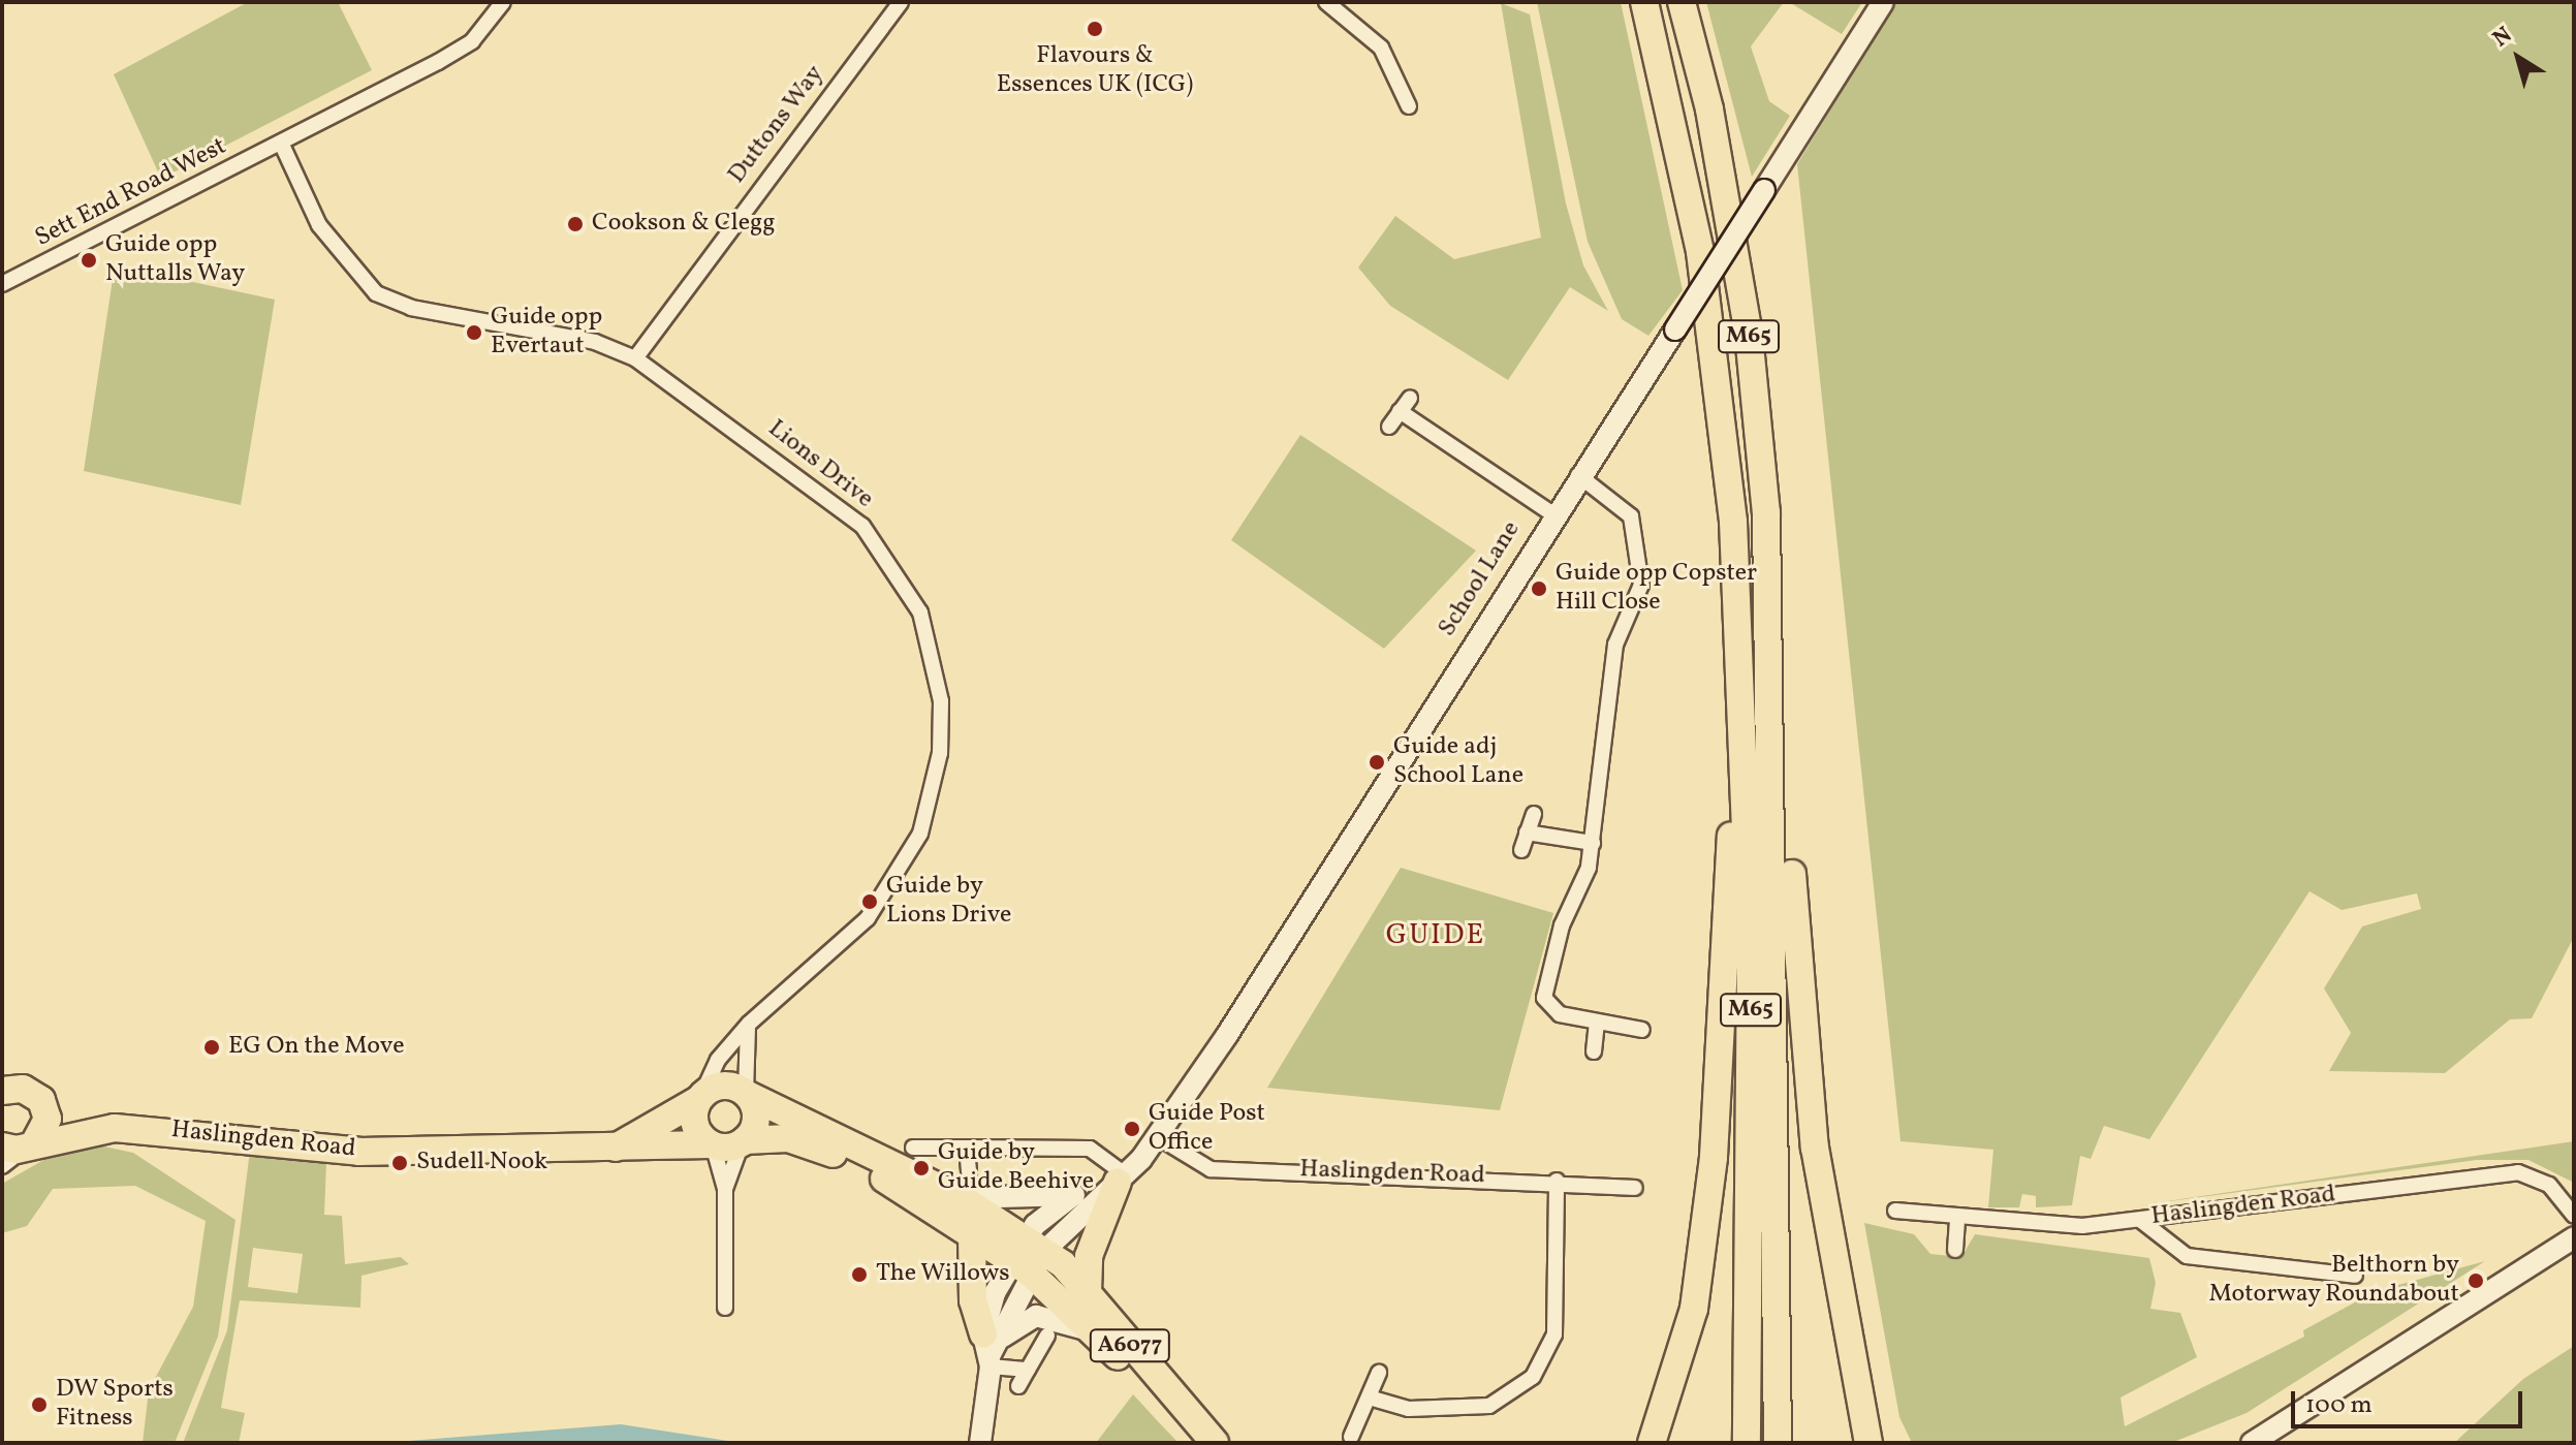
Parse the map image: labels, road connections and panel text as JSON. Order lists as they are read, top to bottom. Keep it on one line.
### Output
{"streets":{"highway":["M65","Haslingden Road","A6077"],"main road":["School Lane"],"street":["Duttons Way","Sett End Road West","Lions Drive"]},"crossings":[["Duttons Way","Lions Drive"],["Sett End Road West","Lions Drive"],["Lions Drive","Haslingden Road"],["Lions Drive","A6077"],["School Lane","Haslingden Road"],["School Lane","A6077"],["Haslingden Road","A6077"]],"districts":["GUIDE"],"places":["Flavours & Essences UK (ICG)","Cookson & Clegg","Guide opp Nuttalls Way","Guide opp Evertaut","Guide opp Copster Hill Close","Guide adj School Lane","Guide by Lions Drive","EG On the Move","Guide Post Office","Sudell Nook","Guide by Guide Beehive","The Willows","Belthorn by Motorway Roundabout","DW Sports Fitness"],"scale_bar":"100 m","north":"top left"}
